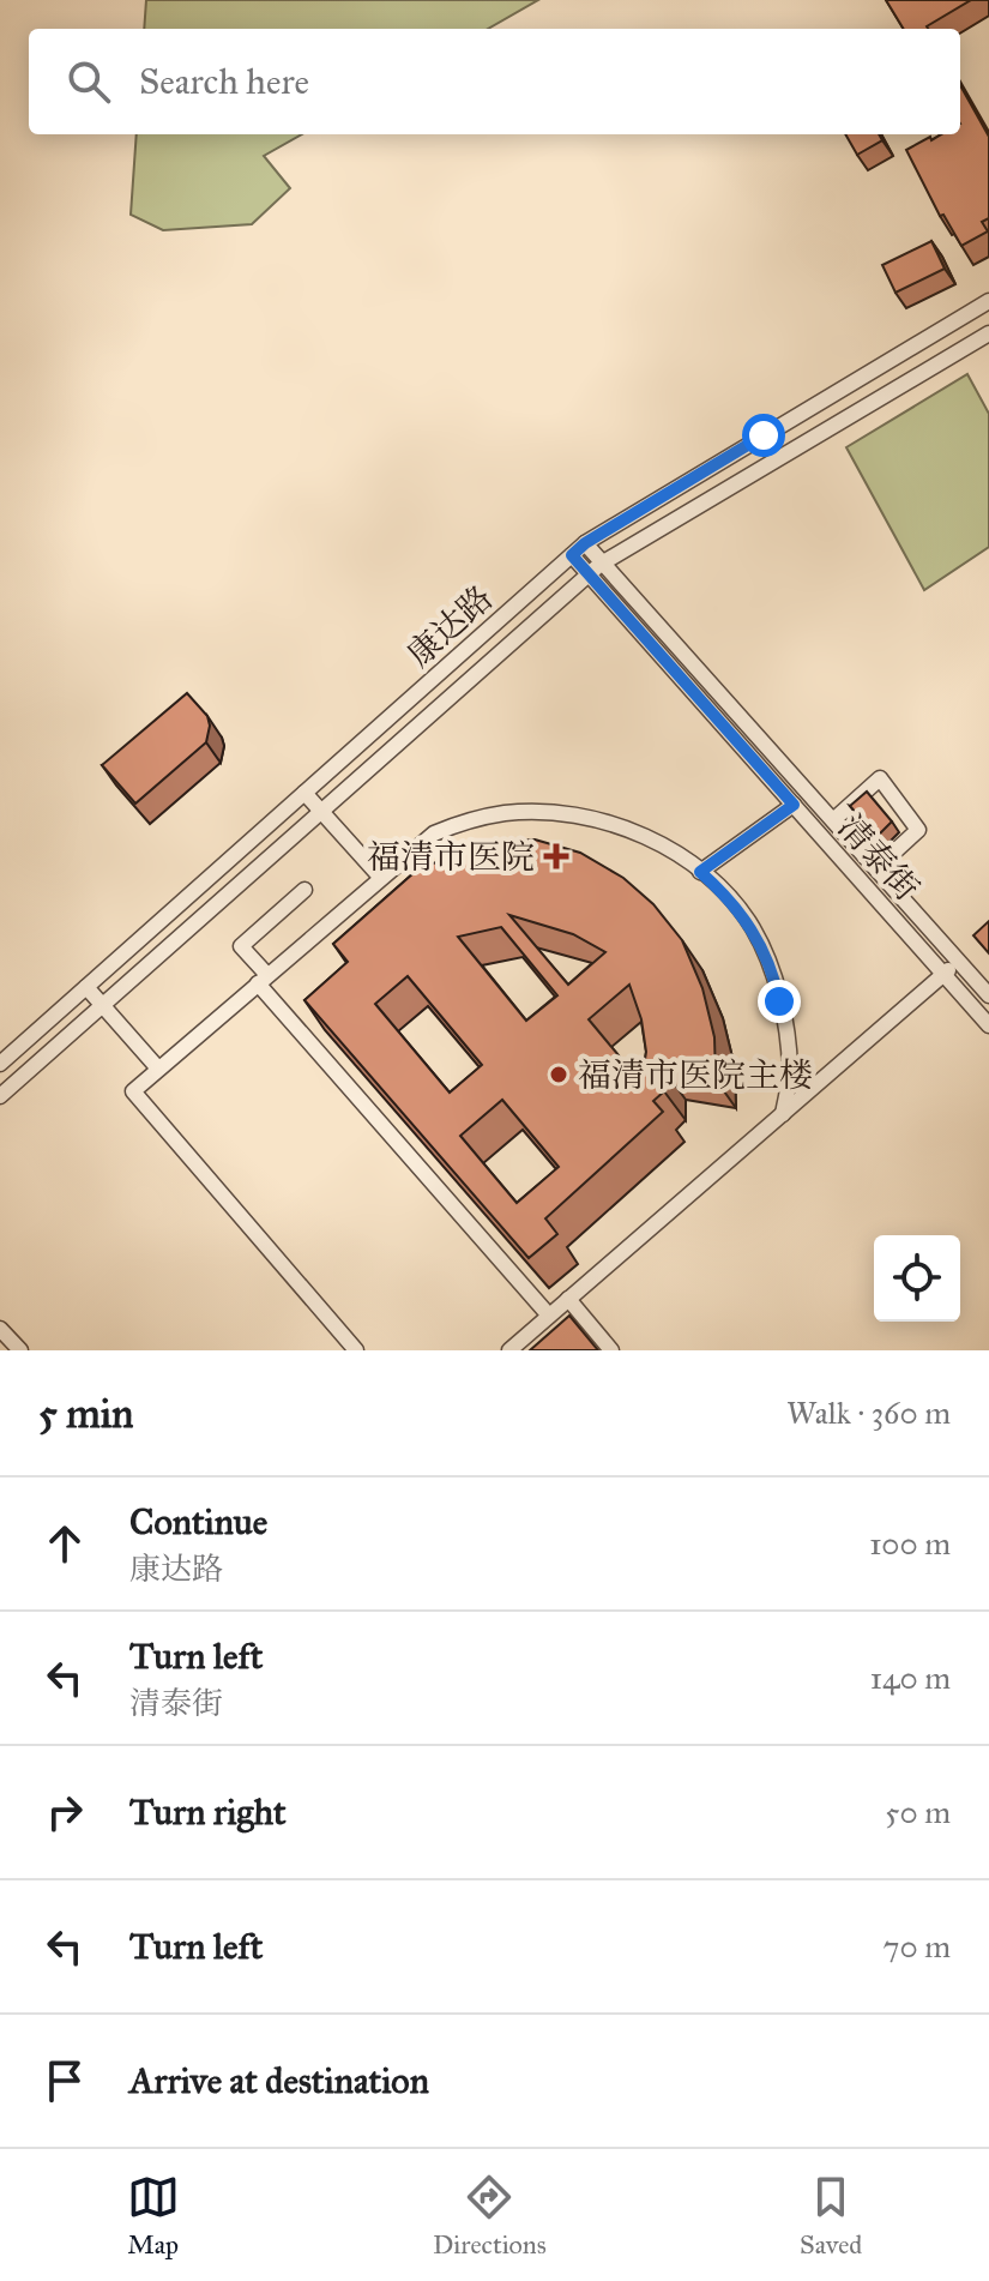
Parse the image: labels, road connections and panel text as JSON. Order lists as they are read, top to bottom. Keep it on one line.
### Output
{"streets":{"street":["康达路","清泰街"]},"crossings":[["康达路","清泰街"]],"places":{"health":["福清市医院"],"other":["福清市医院主楼"]},"page":{"search":"Search here","heading":["5 min","Walk · 360 m"],"list":[["Continue","康达路","100 m"],["Turn left","清泰街","140 m"],["Turn right","50 m"],["Turn left","70 m"],"Arrive at destination"],"nav":["Map","Directions","Saved"]}}
